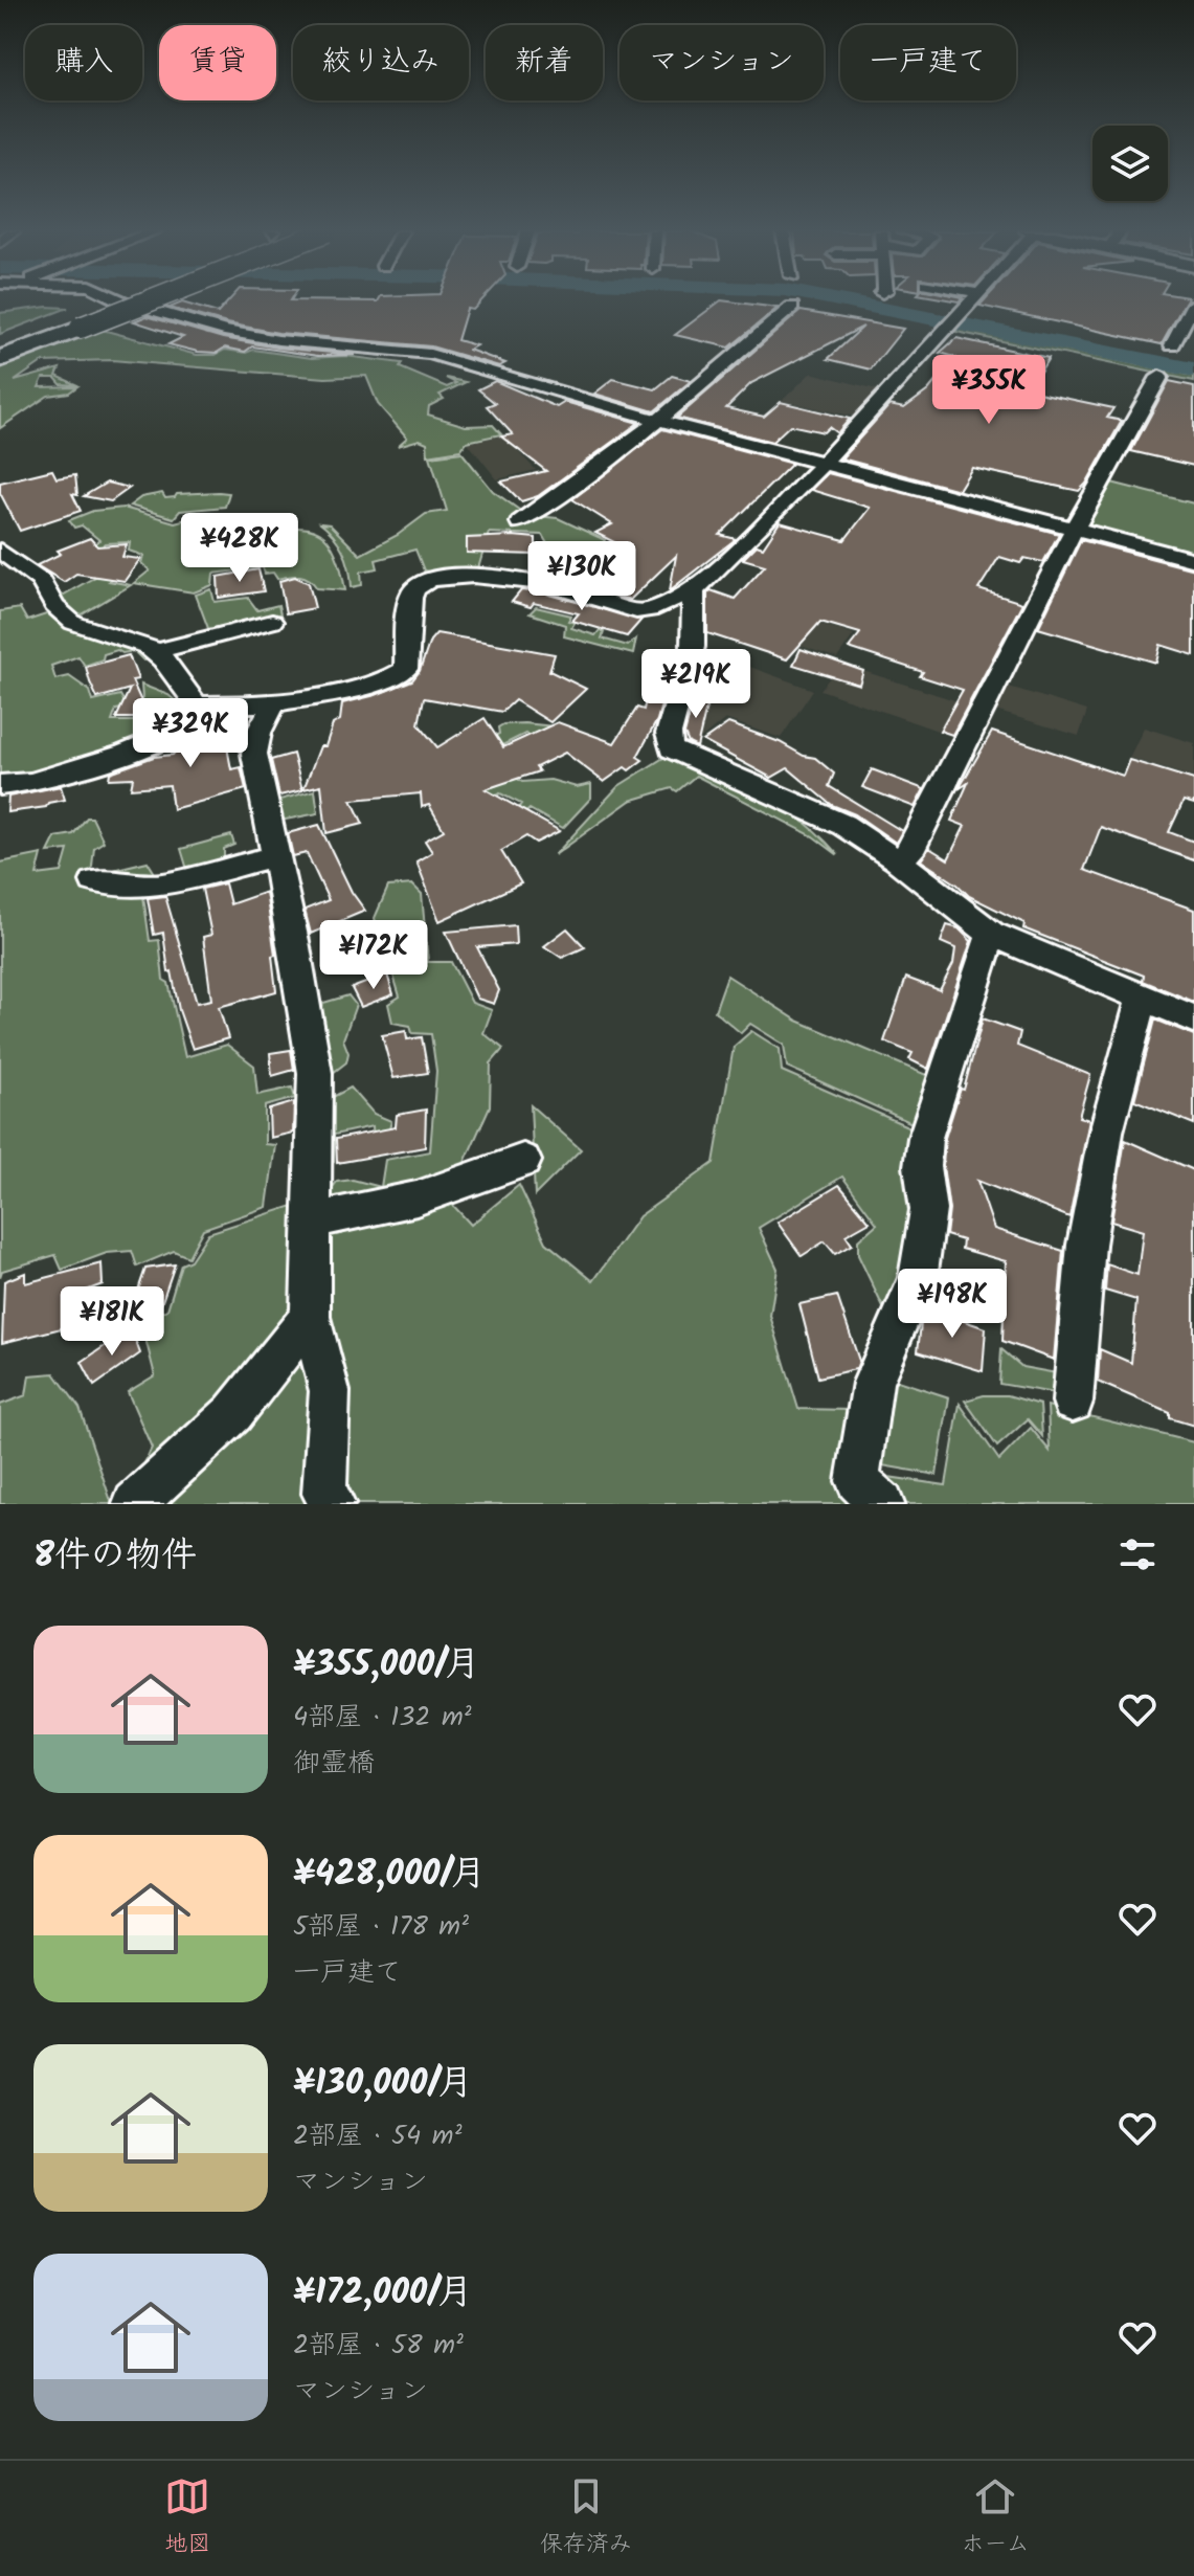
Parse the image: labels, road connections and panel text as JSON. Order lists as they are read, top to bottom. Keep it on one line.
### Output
{"page":{"chip":["購入","賃貸","絞り込み","新着","マンション","一戸建て"],"price":["¥355K","¥428K","¥130K","¥219K","¥329K","¥172K","¥198K","¥181K"],"heading":"8件の物件","list":[{"name":"¥355,000/月","note":"4部屋 · 132 m² · 御霊橋"},{"name":"¥428,000/月","note":"5部屋 · 178 m² · 一戸建て"},{"name":"¥130,000/月","note":"2部屋 · 54 m² · マンション"},{"name":"¥172,000/月","note":"2部屋 · 58 m² · マンション"}],"tabs":["地図","保存済み","ホーム"]}}
